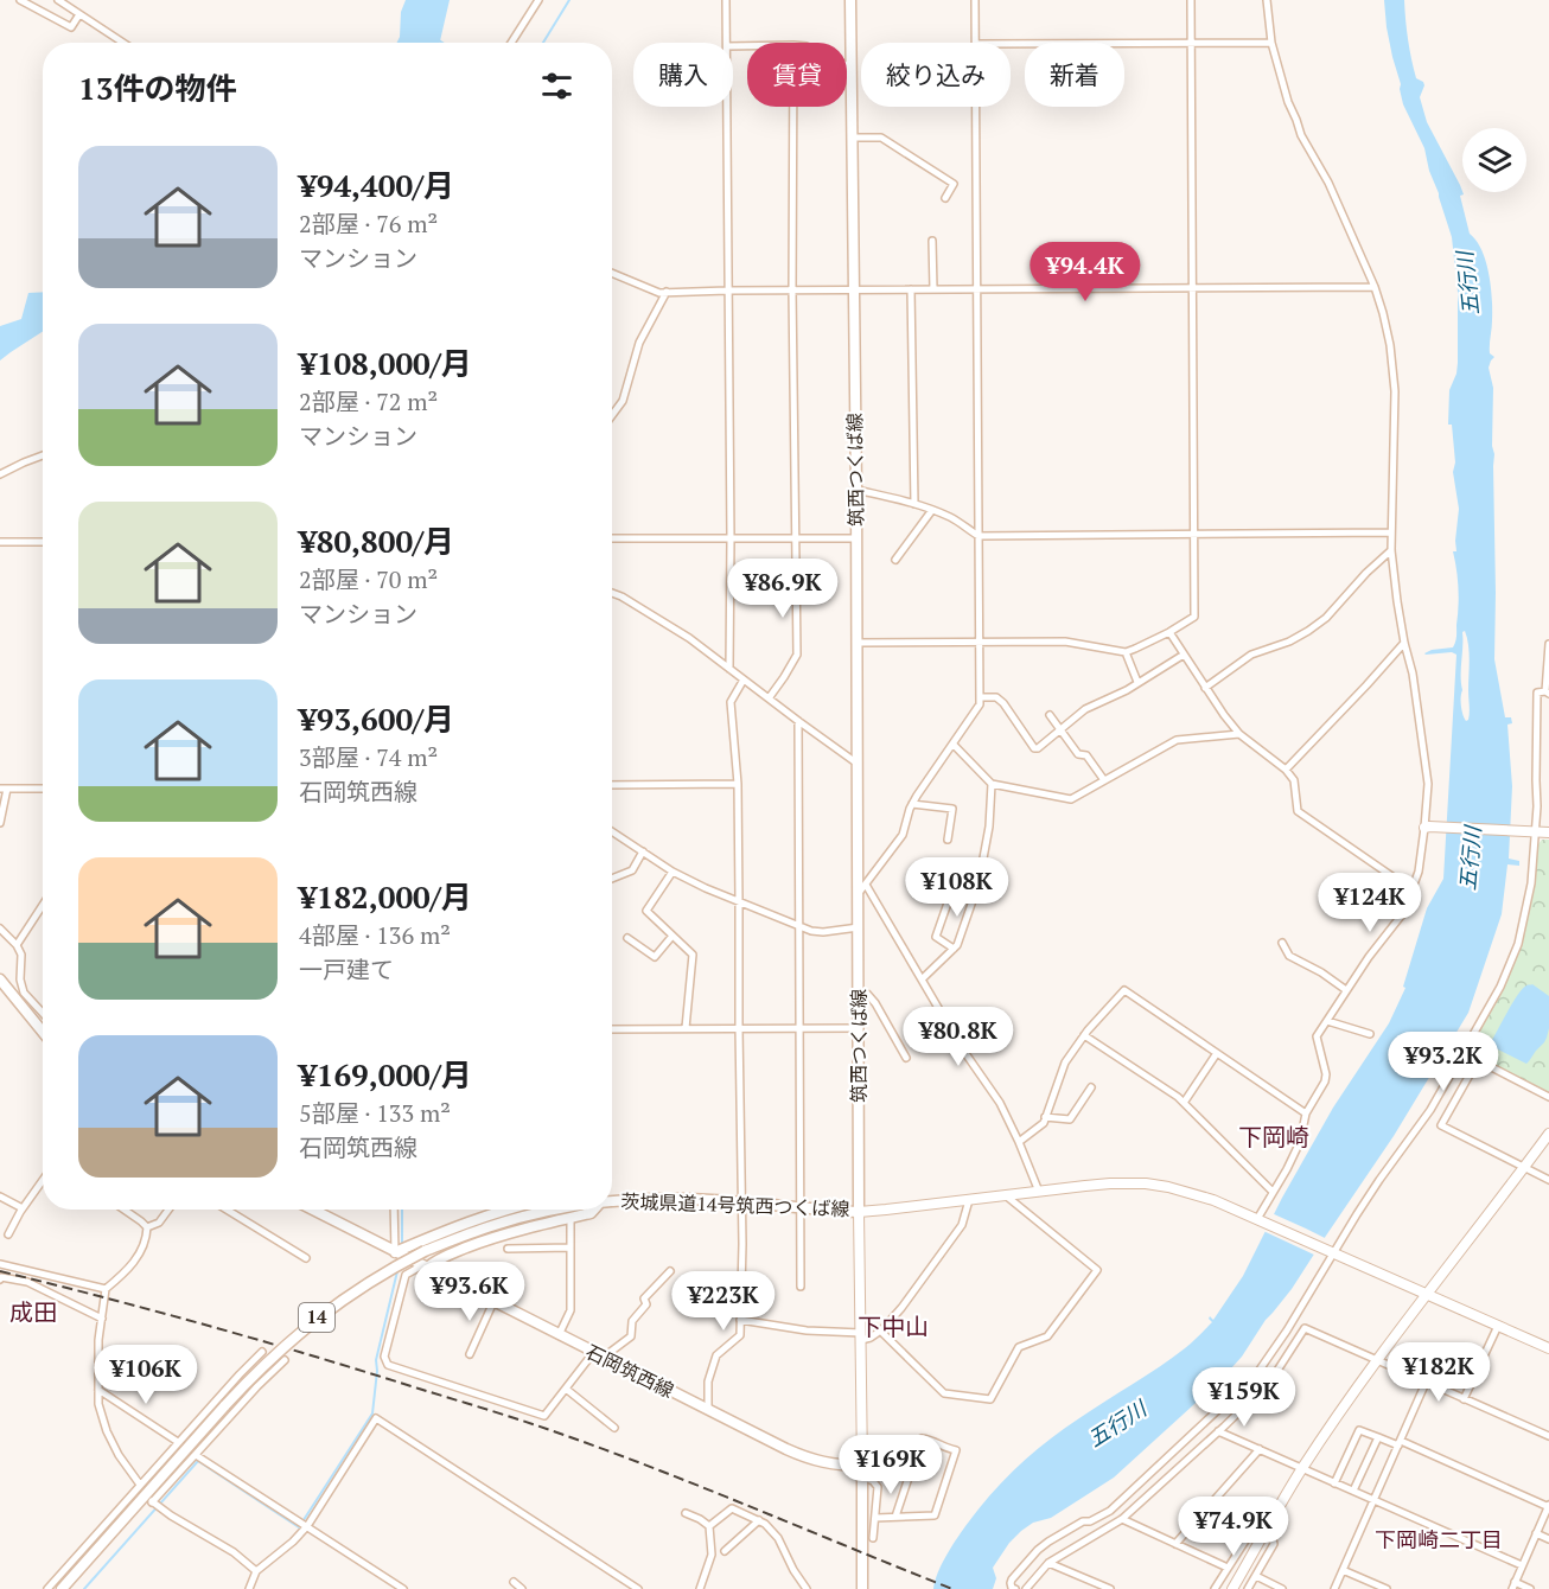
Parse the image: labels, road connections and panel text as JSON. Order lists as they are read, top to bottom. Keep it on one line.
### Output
{"streets":{"main road":["筑西つくば線","茨城県道14号筑西つくば線","14","石岡筑西線"]},"crossings":[["筑西つくば線","茨城県道14号筑西つくば線"]],"districts":["下岡崎","成田","下中山","下岡崎二丁目"],"water":["五行川"],"page":{"chip":["購入","賃貸","絞り込み","新着"],"heading":"13件の物件","list":[{"name":"¥94,400/月","note":"2部屋 · 76 m² · マンション"},{"name":"¥108,000/月","note":"2部屋 · 72 m² · マンション"},{"name":"¥80,800/月","note":"2部屋 · 70 m² · マンション"},{"name":"¥93,600/月","note":"3部屋 · 74 m² · 石岡筑西線"},{"name":"¥182,000/月","note":"4部屋 · 136 m² · 一戸建て"},{"name":"¥169,000/月","note":"5部屋 · 133 m² · 石岡筑西線"}],"price":["¥94.4K","¥86.9K","¥108K","¥124K","¥80.8K","¥93.2K","¥93.6K","¥223K","¥182K","¥106K","¥159K","¥169K","¥74.9K"]}}
